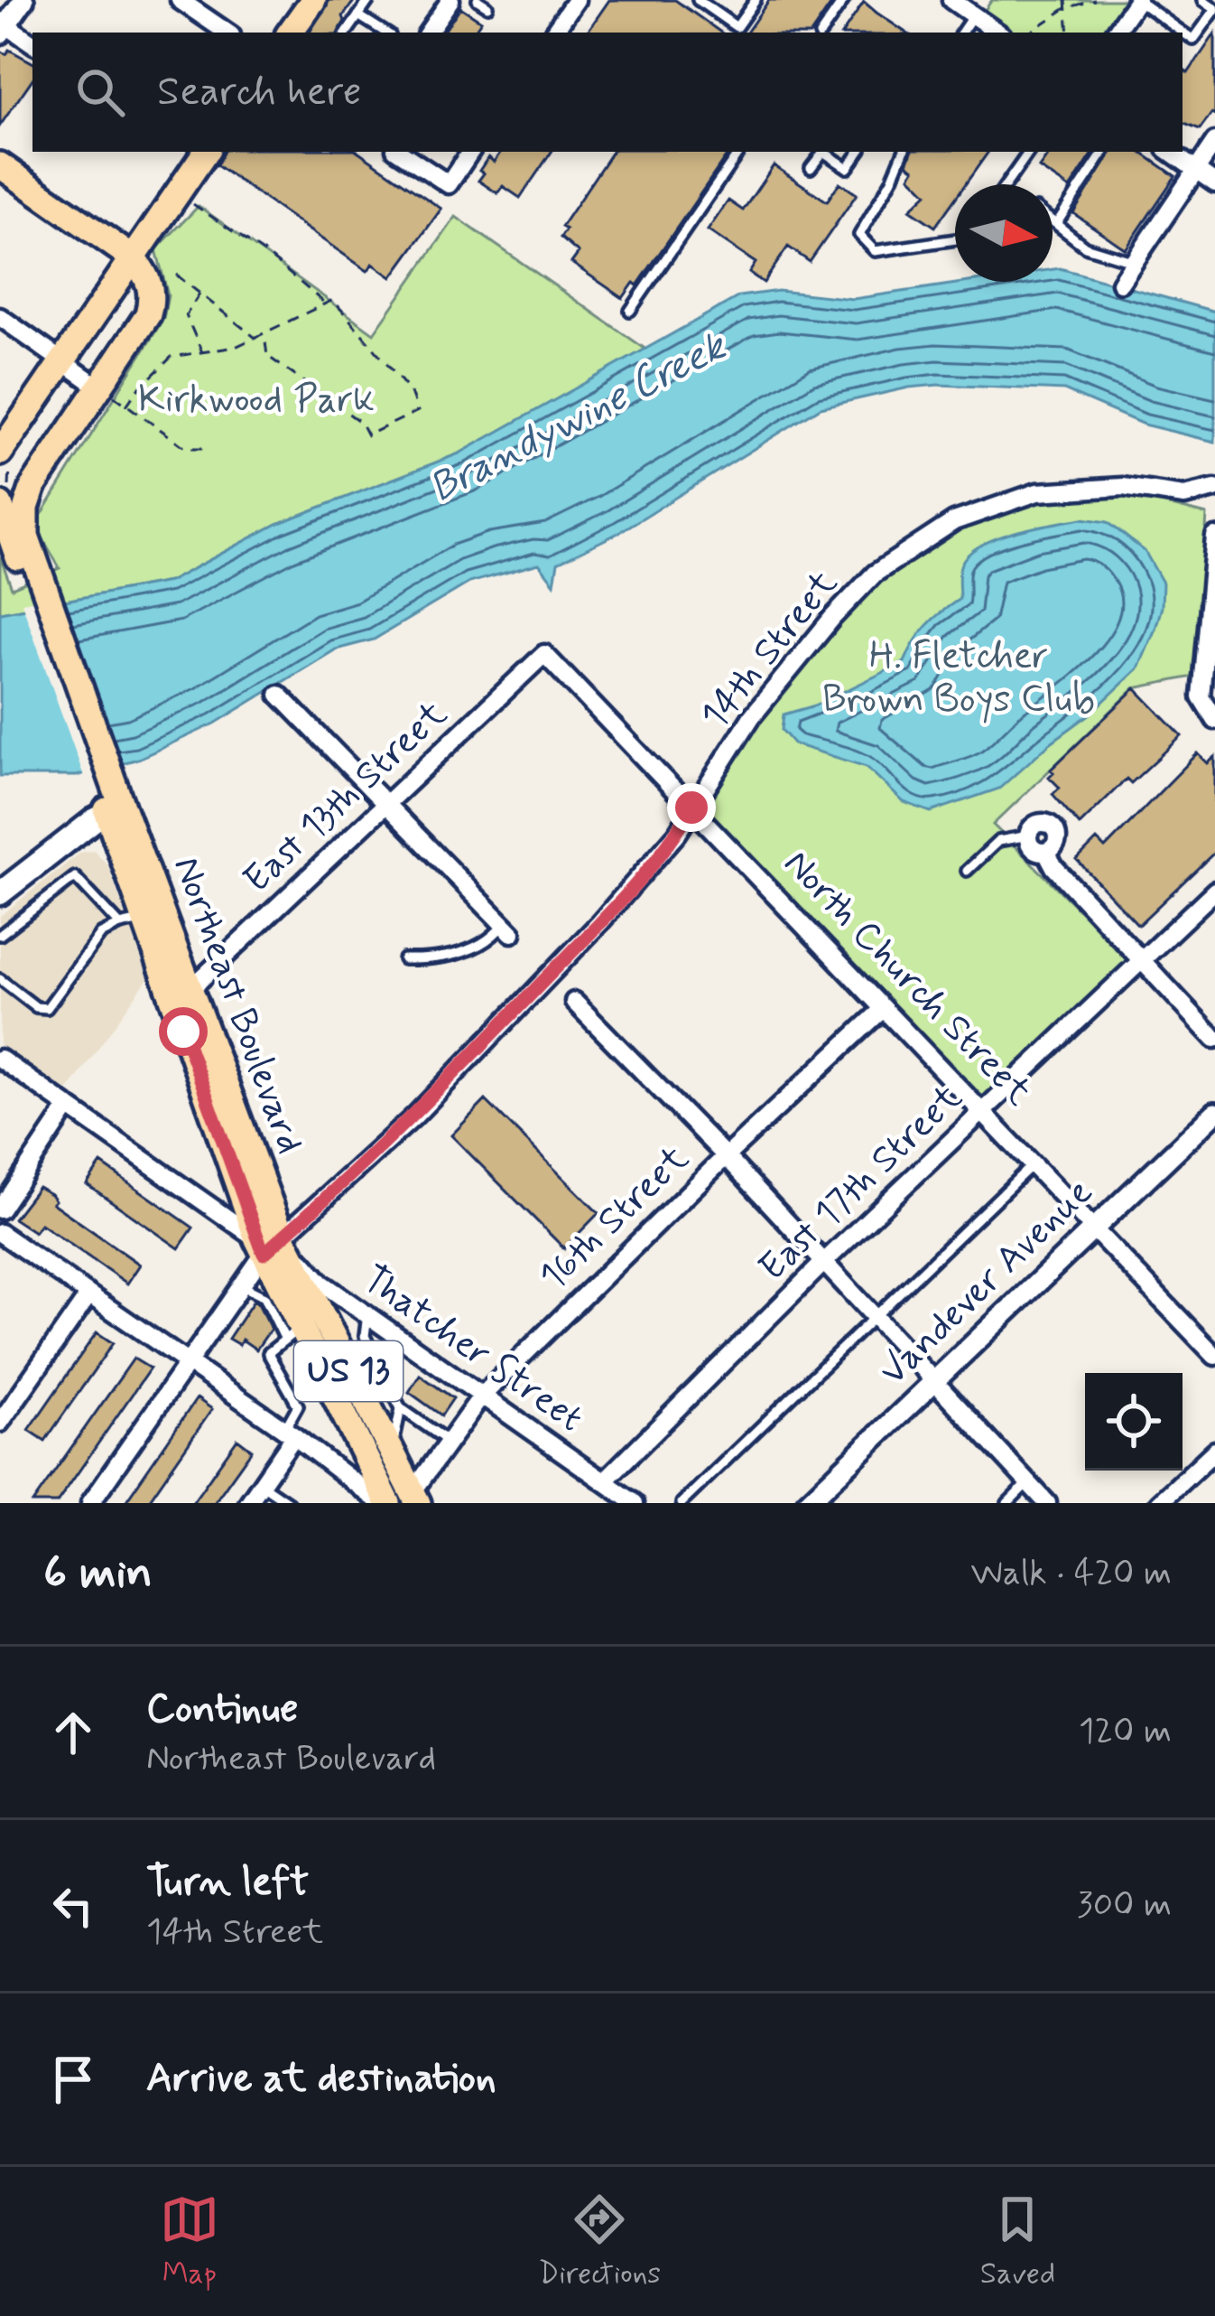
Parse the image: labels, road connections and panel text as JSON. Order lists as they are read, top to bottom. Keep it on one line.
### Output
{"streets":{"main road":["Northeast Boulevard","US 13"],"street":["14th Street","East 13th Street","North Church Street","East 17th Street","16th Street","Vandever Avenue","Thatcher Street"]},"crossings":[["14th Street","North Church Street"],["14th Street","Northeast Boulevard"],["14th Street","Thatcher Street"],["East 13th Street","North Church Street"],["East 13th Street","Northeast Boulevard"],["North Church Street","East 17th Street"],["North Church Street","16th Street"],["North Church Street","Vandever Avenue"],["Northeast Boulevard","16th Street"],["Northeast Boulevard","Thatcher Street"],["Northeast Boulevard","US 13"],["East 17th Street","Thatcher Street"],["16th Street","Thatcher Street"]],"water":["Brandywine Creek"],"parks":["Kirkwood Park","H. Fletcher Brown Boys Club"],"north":"right","page":{"search":"Search here","heading":["6 min","Walk · 420 m"],"list":[["Continue","Northeast Boulevard","120 m"],["Turn left","14th Street","300 m"],"Arrive at destination"],"nav":["Map","Directions","Saved"]}}
